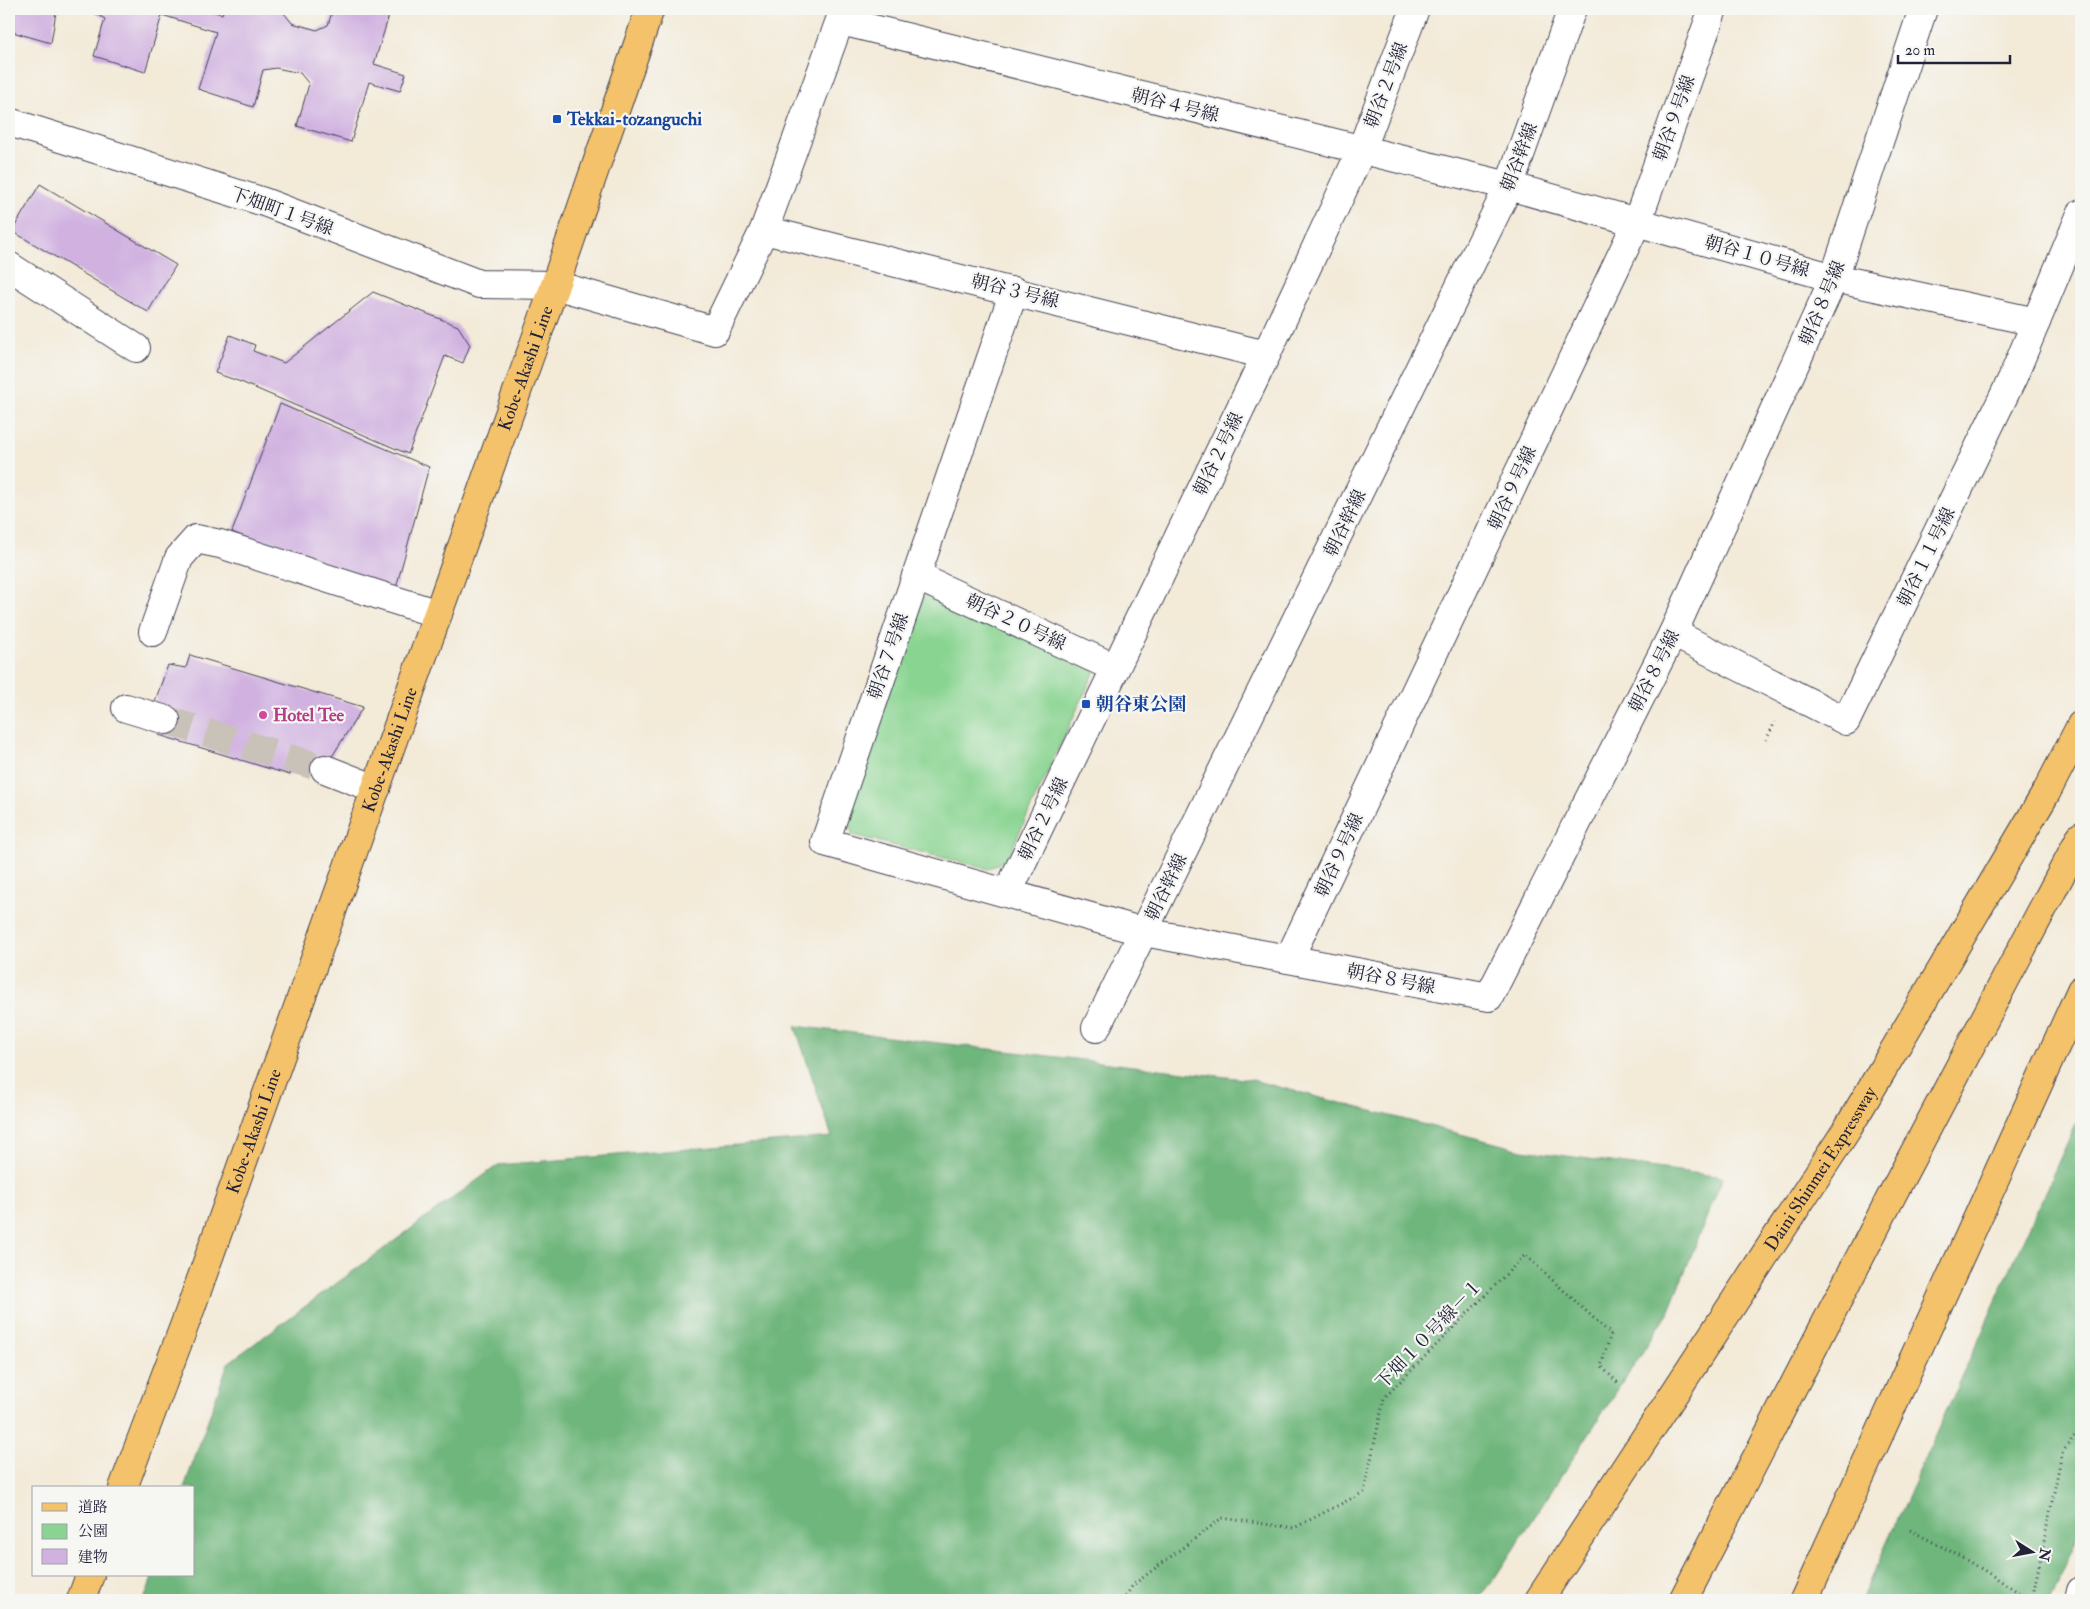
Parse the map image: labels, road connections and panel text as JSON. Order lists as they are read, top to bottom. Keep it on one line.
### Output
{"streets":{"main road":["Kobe-Akashi Line","Daini Shinmei Expressway"],"street":["朝谷２号線","朝谷４号線","朝谷９号線","朝谷幹線","下畑町１号線","朝谷１０号線","朝谷３号線","朝谷８号線","朝谷１１号線","朝谷２０号線","朝谷７号線"],"path":["下畑１０号線－１"]},"crossings":[["朝谷２号線","朝谷４号線"],["朝谷２号線","朝谷３号線"],["朝谷２号線","朝谷８号線"],["朝谷２号線","朝谷２０号線"],["朝谷２号線","朝谷７号線"],["朝谷４号線","朝谷幹線"],["朝谷４号線","朝谷１０号線"],["朝谷９号線","朝谷１０号線"],["朝谷９号線","朝谷８号線"],["朝谷幹線","朝谷１０号線"],["朝谷幹線","朝谷８号線"],["下畑町１号線","朝谷３号線"],["下畑町１号線","Kobe-Akashi Line"],["朝谷１０号線","朝谷８号線"],["朝谷１０号線","朝谷１１号線"],["朝谷３号線","朝谷７号線"],["朝谷８号線","朝谷１１号線"],["朝谷８号線","朝谷７号線"],["朝谷２０号線","朝谷７号線"]],"places":{"transit":["Tekkai-tozanguchi","朝谷東公園"],"other":["Hotel Tee"]},"legend":["道路","公園","建物"],"scale_bar":"20 m","north":"right"}
